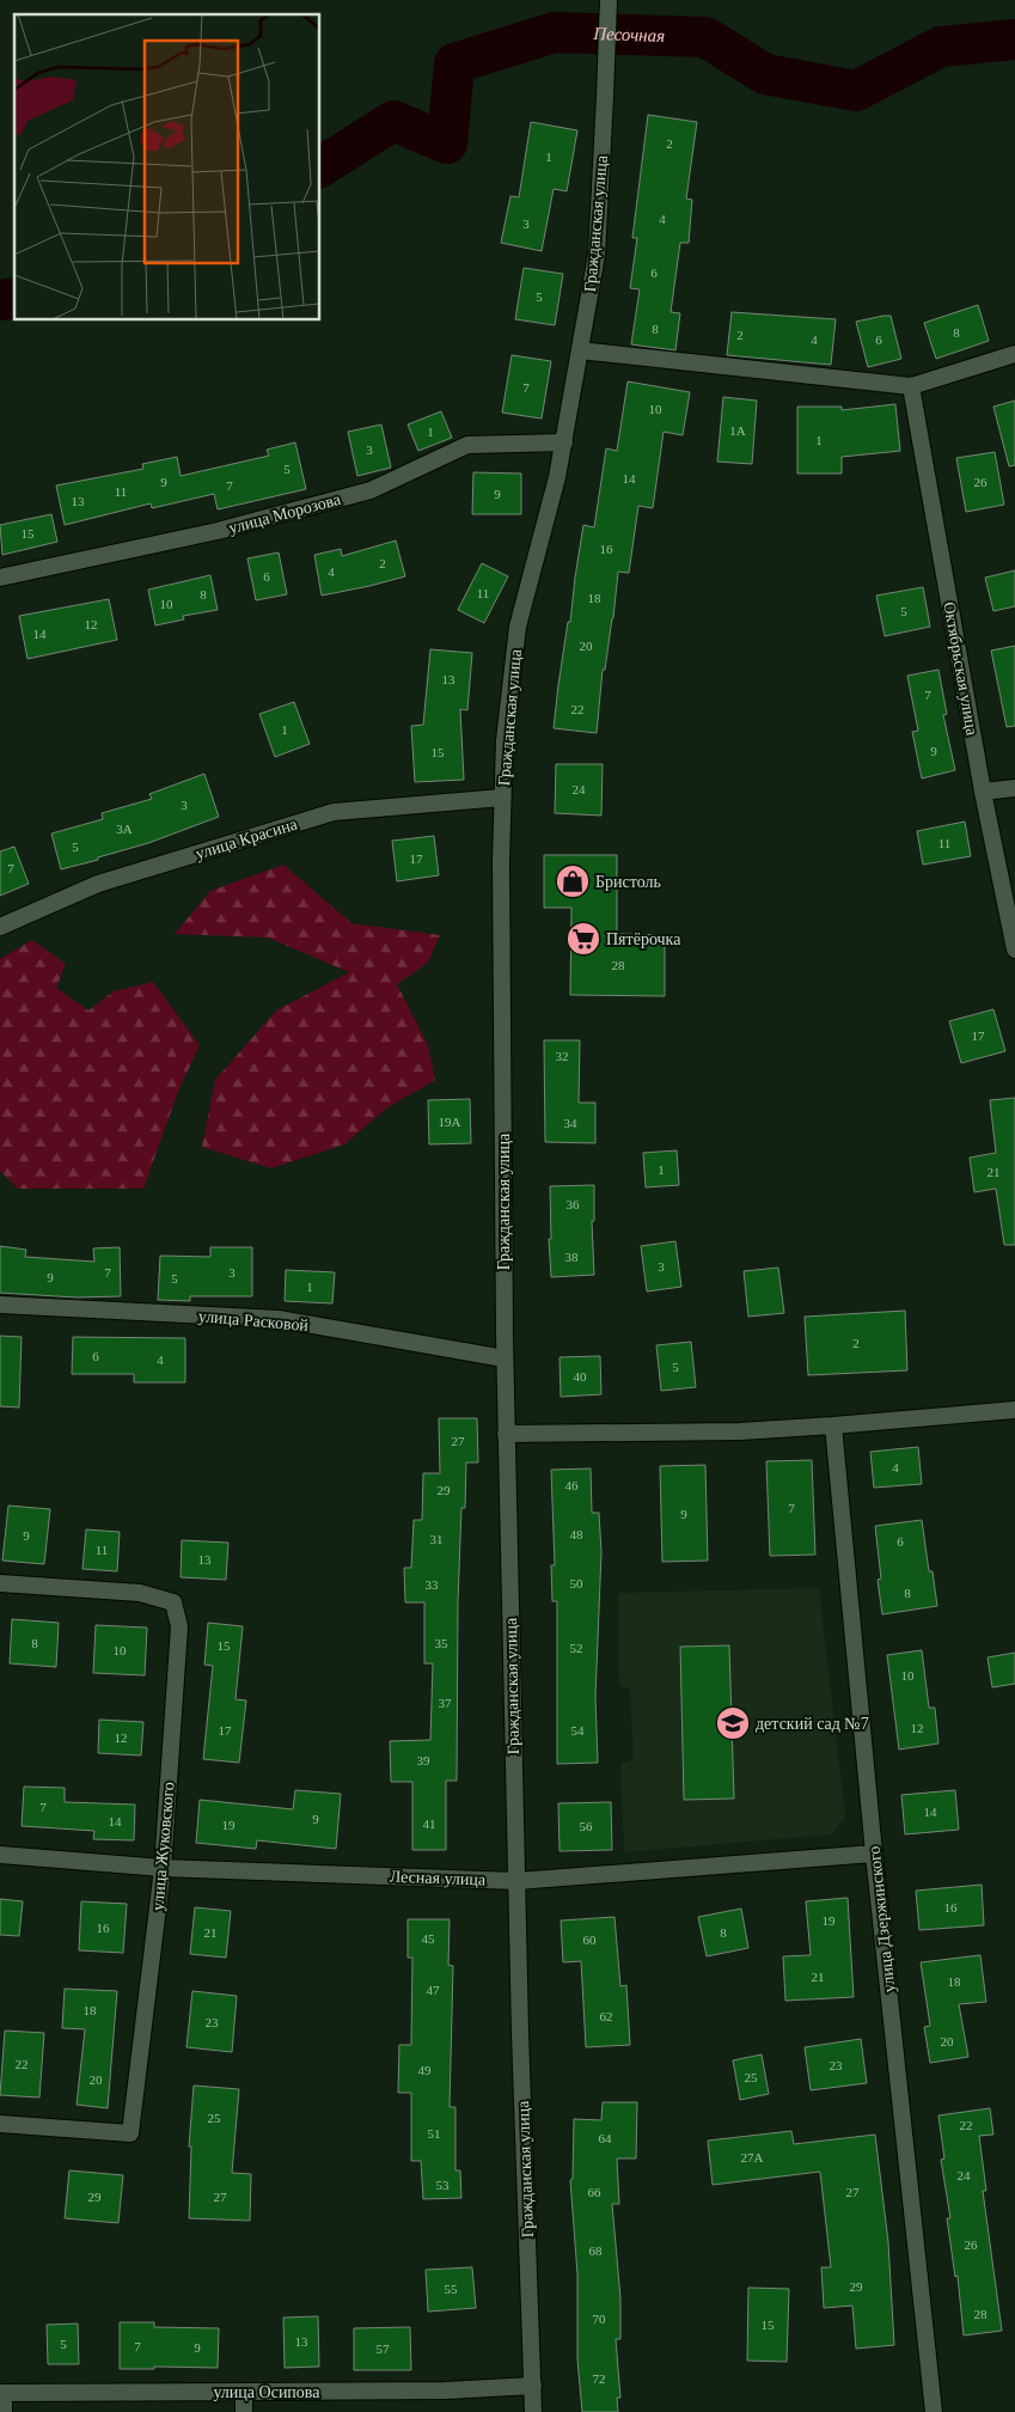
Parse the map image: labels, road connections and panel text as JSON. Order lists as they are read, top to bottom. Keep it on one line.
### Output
{"streets":{"street":["Гражданская улица","улица Морозова","Октябрьская улица","улица Красина","улица Расковой","улица Жуковского","Лесная улица","улица Дзержинского","улица Осипова"]},"crossings":[["Гражданская улица","улица Морозова"],["Гражданская улица","улица Красина"],["Гражданская улица","улица Расковой"],["Гражданская улица","Лесная улица"],["Гражданская улица","улица Осипова"],["улица Жуковского","Лесная улица"],["Лесная улица","улица Дзержинского"]],"water":["Песочная"],"places":{"shop":["Бристоль"],"supermarket":["Пятёрочка"],"school or university":["детский сад №7"]},"house_numbers":["2","1","4","3","6","5","8","8","2","4","6","7","10","1А","1","1","3","5","14","9","26","7","11","9","13","15","16","2","4","6","11","8","18","10","5","12","14","20","13","7","22","1","9","15","24","3","3А","11","5","17","7","28","17","32","19А","34","1","21","36","38","3","7","3","9","5","1","2","6","4","5","40","27","4","46","29","7","9","48","9","31","6","11","13","50","33","8","8","35","15","52","10","10","37","12","17","54","12","39","7","14","9","14","41","19","56","16","19","16","21","8","45","60","21","18","47","18","62","23","20","22","23","49","25","20","25","22","51","64","27А","24","53","66","27","29","27","26","68","29","55","28","70","15","13","5","7","9","57","72"]}
